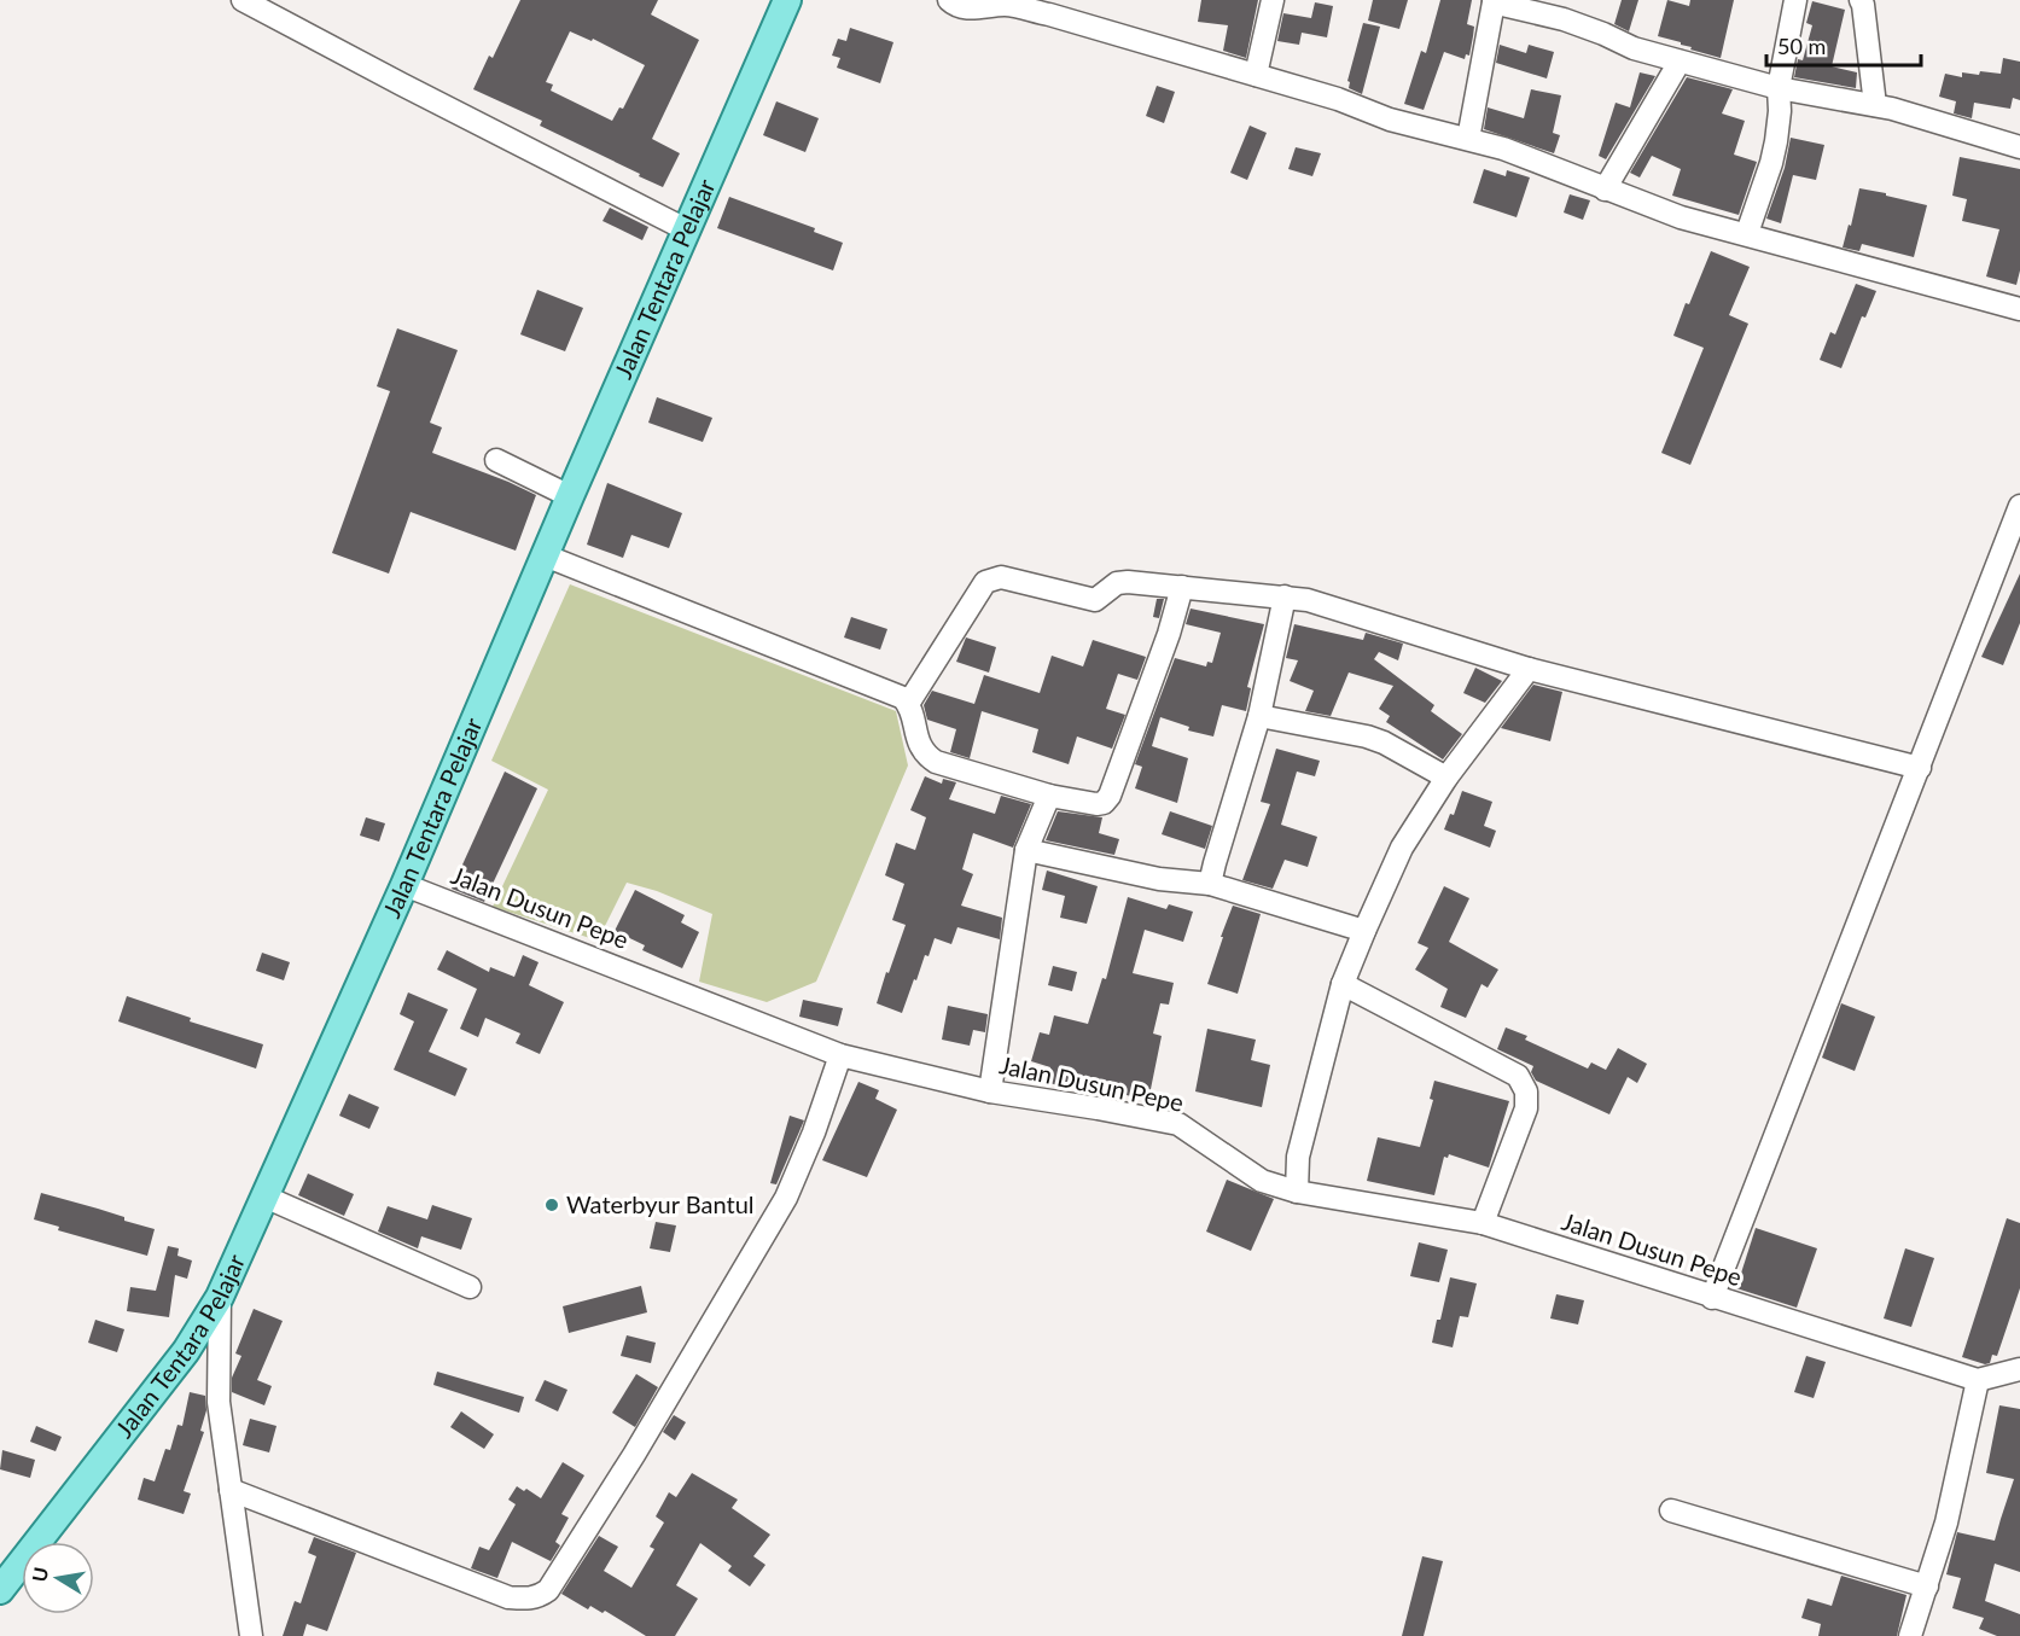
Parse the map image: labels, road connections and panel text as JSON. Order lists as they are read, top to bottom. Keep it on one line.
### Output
{"streets":{"main road":["Jalan Tentara Pelajar"],"street":["Jalan Dusun Pepe"]},"crossings":[["Jalan Tentara Pelajar","Jalan Dusun Pepe"]],"places":["Waterbyur Bantul"],"scale_bar":"50 m","north":"left"}
